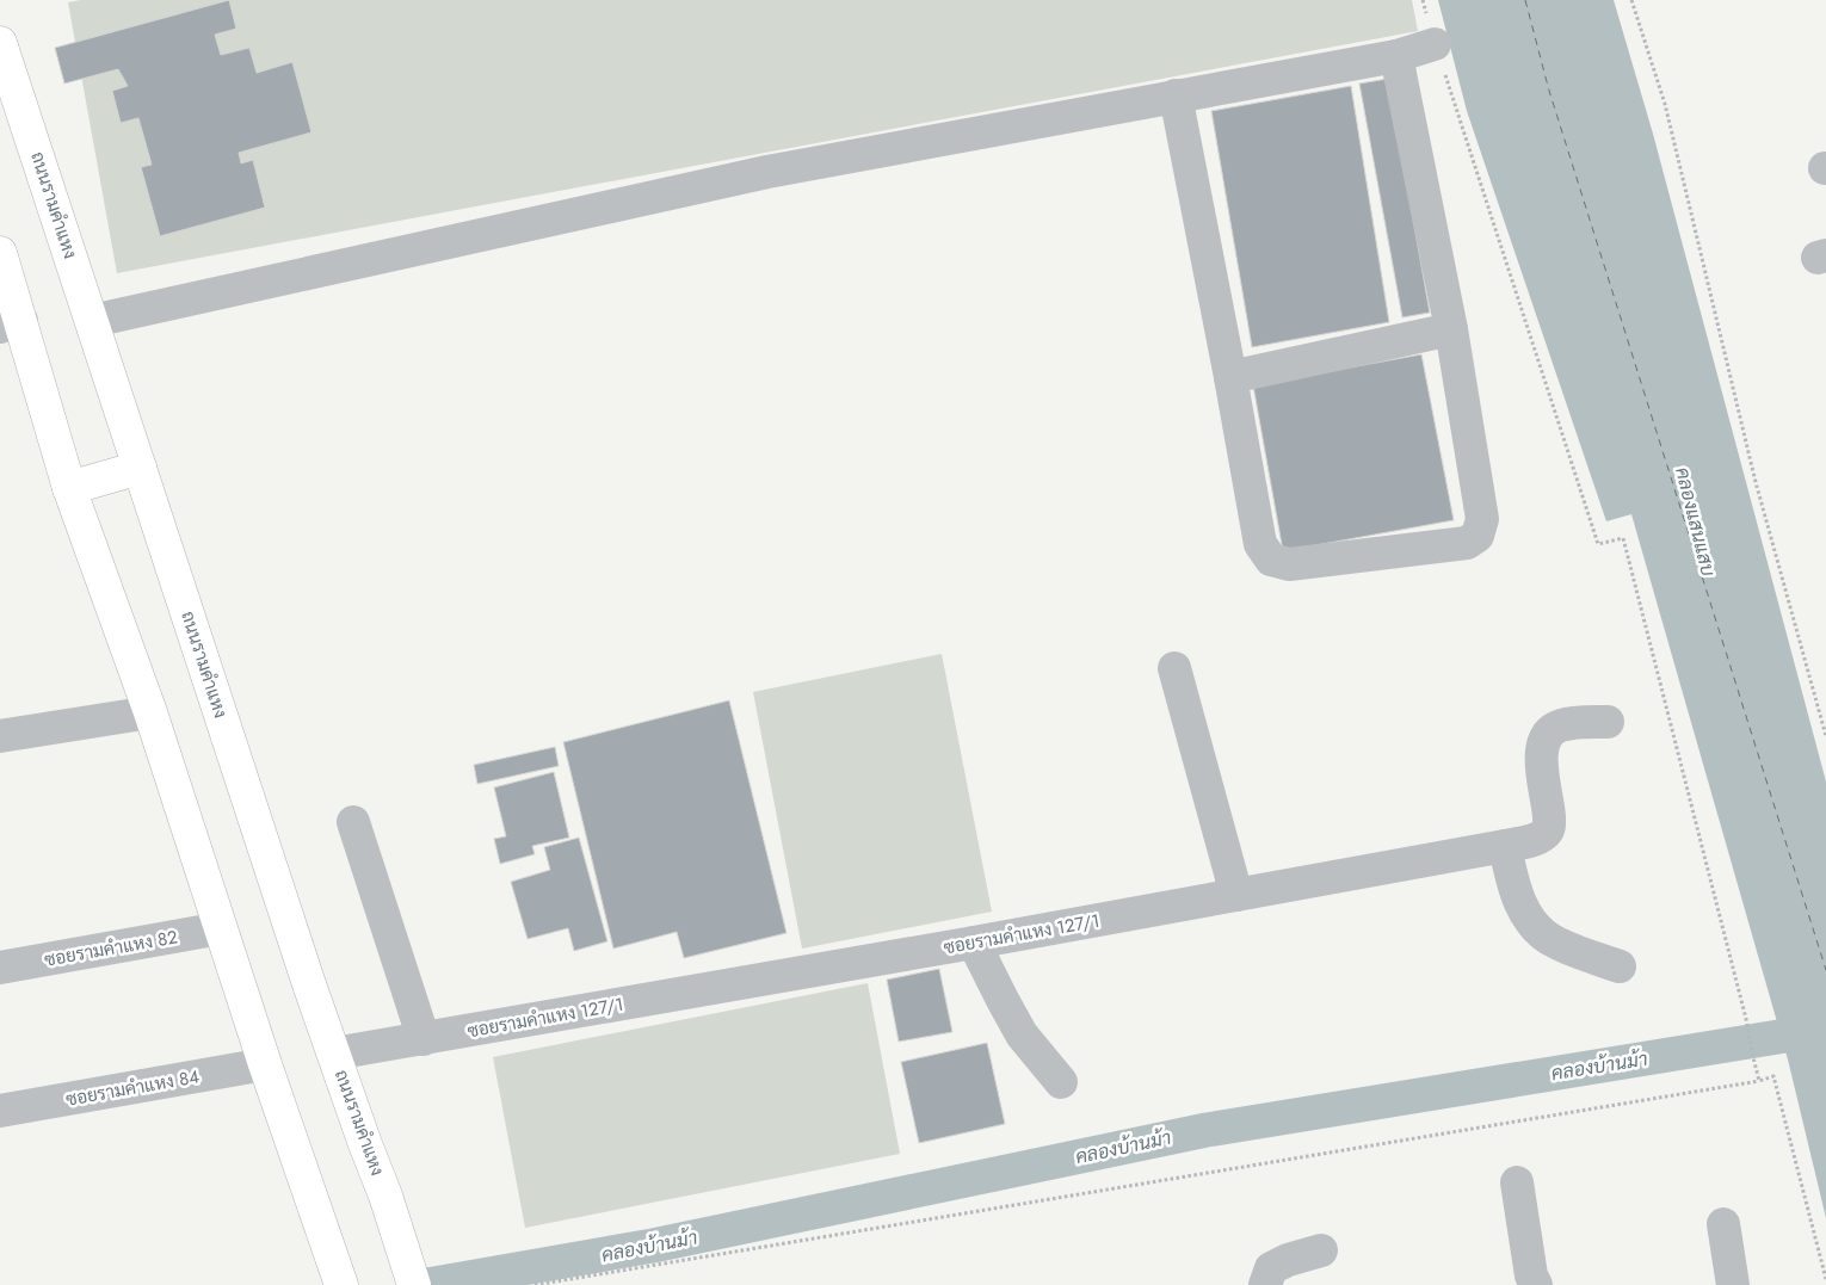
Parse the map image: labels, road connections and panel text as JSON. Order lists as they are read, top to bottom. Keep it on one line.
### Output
{"streets":{"main road":["ถนนรามคำแหง"],"street":["ซอยรามคำแหง 127/1","ซอยรามคำแหง 82","ซอยรามคำแหง 84"]},"crossings":[["ถนนรามคำแหง","ซอยรามคำแหง 127/1"]],"water":["คลองแสนแสบ","คลองบ้านม้า"]}
